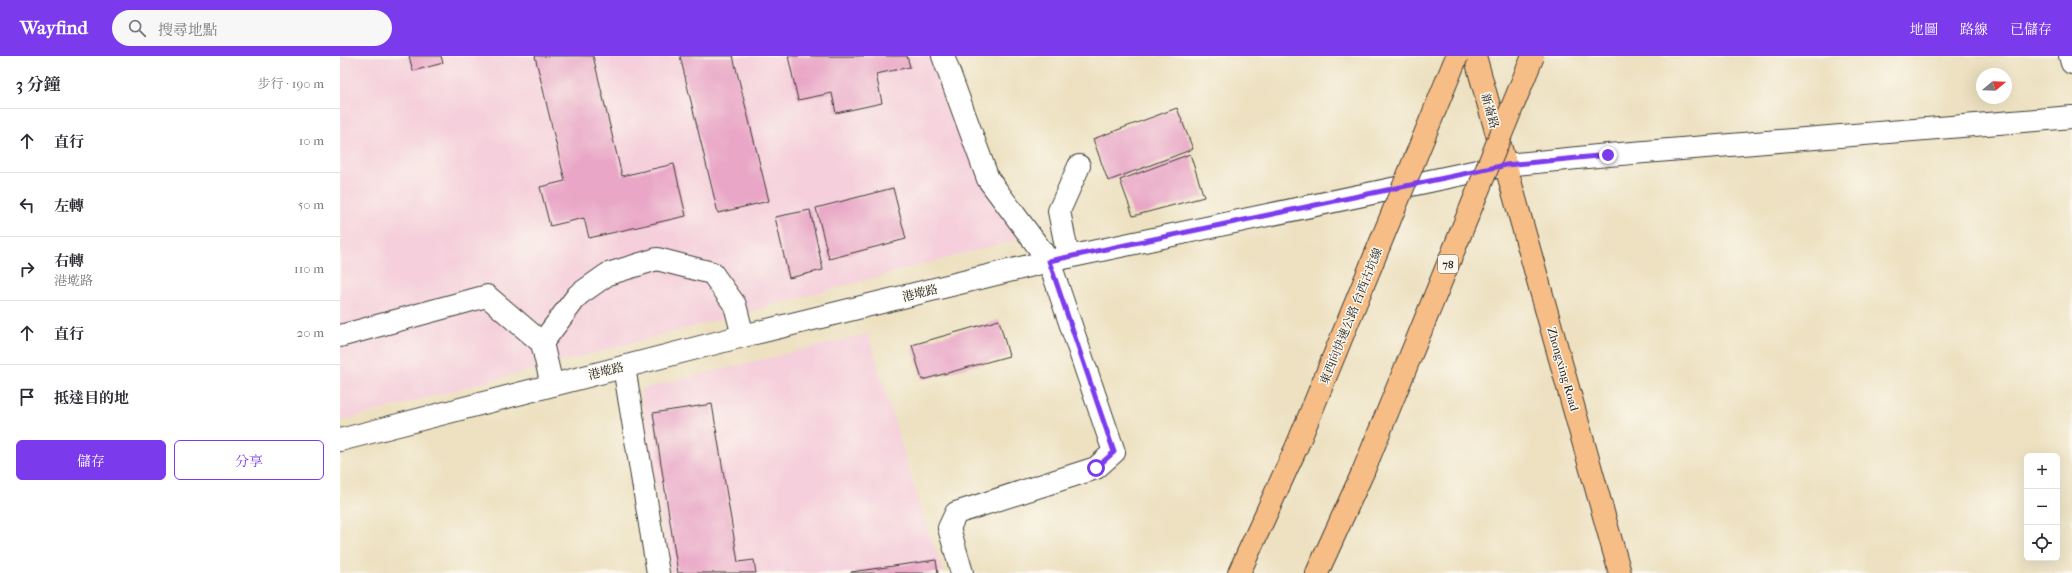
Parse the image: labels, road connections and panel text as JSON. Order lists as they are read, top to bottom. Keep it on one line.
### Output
{"streets":{"main road":["新崙路","78","東西向快速公路 台西古坑線","Zhongxing Road"],"street":["港墘路"]},"crossings":[["新崙路","港墘路"],["新崙路","Zhongxing Road"],["港墘路","Zhongxing Road"]],"north":"right","page":{"header":"Wayfind","search":"搜尋地點","nav":["地圖","路線","已儲存"],"heading":["3 分鐘","步行 · 190 m"],"list":[["直行","10 m"],["左轉","50 m"],["右轉","港墘路","110 m"],["直行","20 m"],"抵達目的地"],"buttons":["儲存","分享"],"map_buttons":["+","−"]}}
